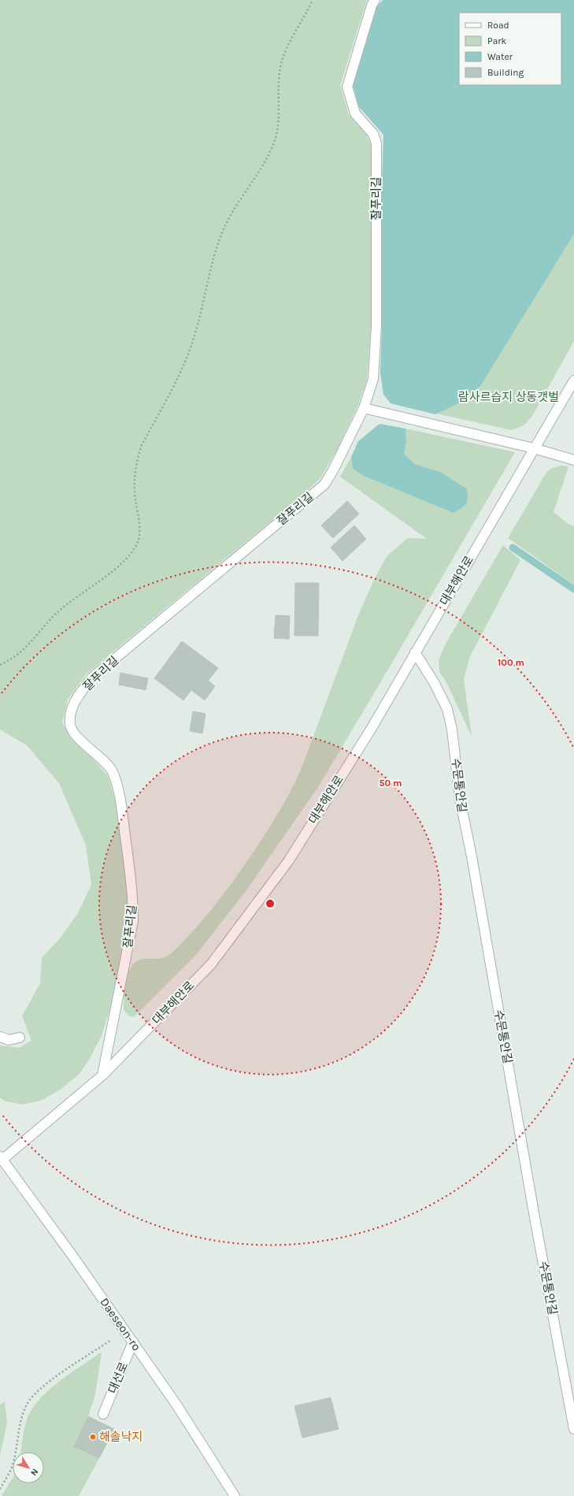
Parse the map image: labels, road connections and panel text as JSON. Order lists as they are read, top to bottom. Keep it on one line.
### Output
{"streets":{"street":["잘푸리길","대부해안로","수문통안길","Daeseon-ro","대선로"]},"crossings":[["잘푸리길","대부해안로"],["대부해안로","수문통안길"],["대부해안로","Daeseon-ro"],["Daeseon-ro","대선로"]],"parks":["람사르습지 상동갯벌"],"places":["해솔낙지"],"legend":["Road","Park","Water","Building"],"north":"bottom right","rings":["100 m","50 m"]}
